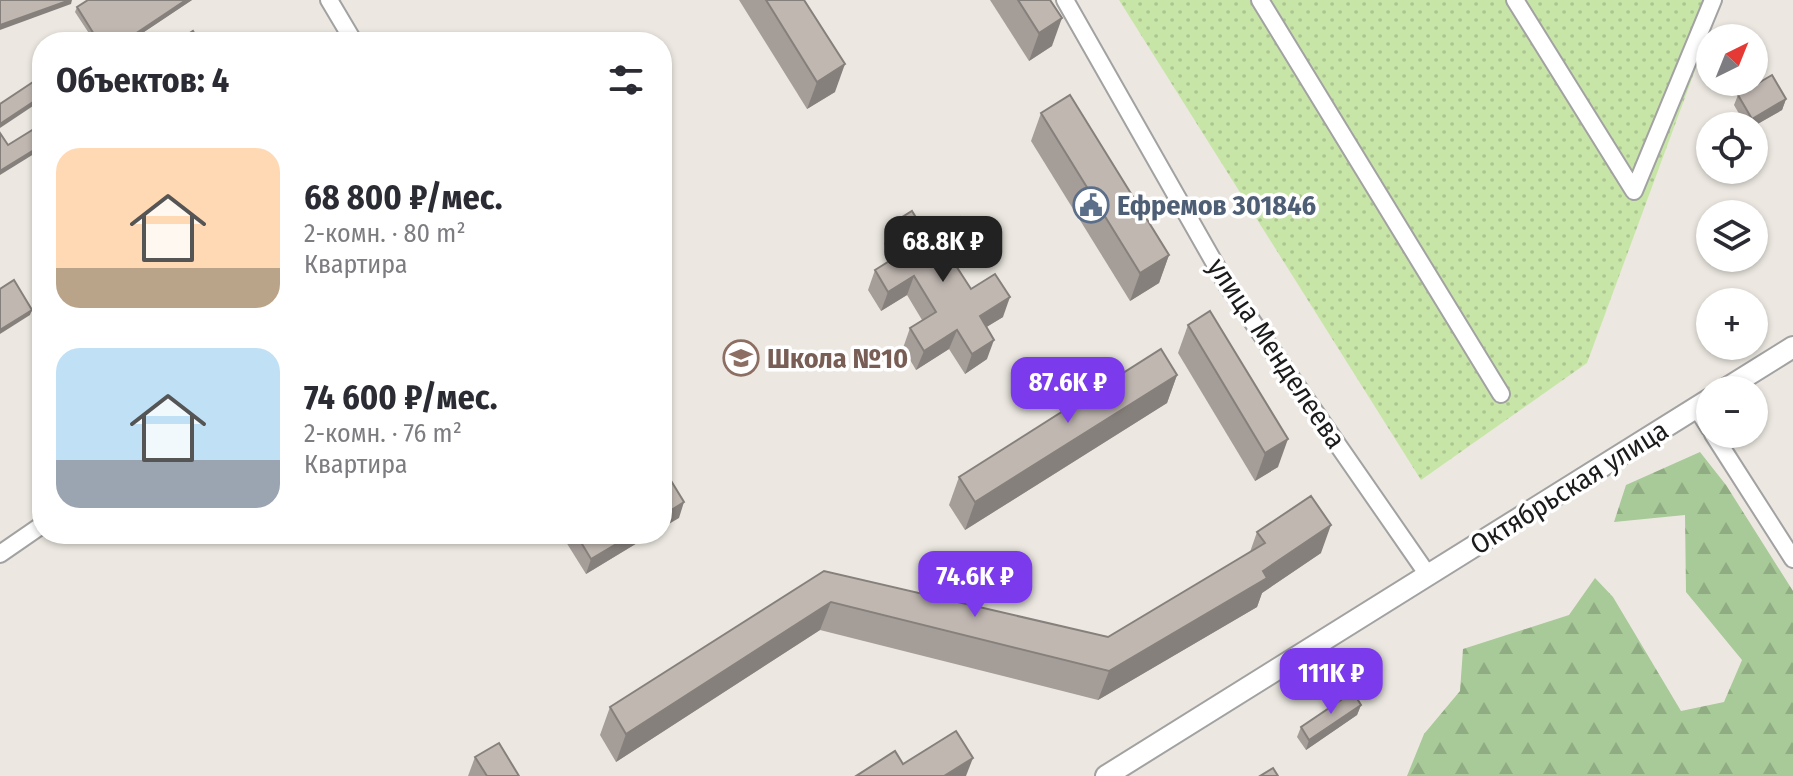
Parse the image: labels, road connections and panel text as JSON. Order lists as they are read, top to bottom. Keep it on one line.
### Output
{"streets":{"street":["улица Менделеева","Октябрьская улица"]},"crossings":[["улица Менделеева","Октябрьская улица"]],"places":{"public building":["Ефремов 301846"],"school or university":["Школа №10"]},"north":"top right","page":{"map_buttons":["+","−"],"heading":"Объектов: 4","list":[{"name":"68 800 ₽/мес.","note":"2-комн. · 80 m² · Квартира"},{"name":"74 600 ₽/мес.","note":"2-комн. · 76 m² · Квартира"}],"price":["68.8K ₽","87.6K ₽","74.6K ₽","111K ₽"]}}
